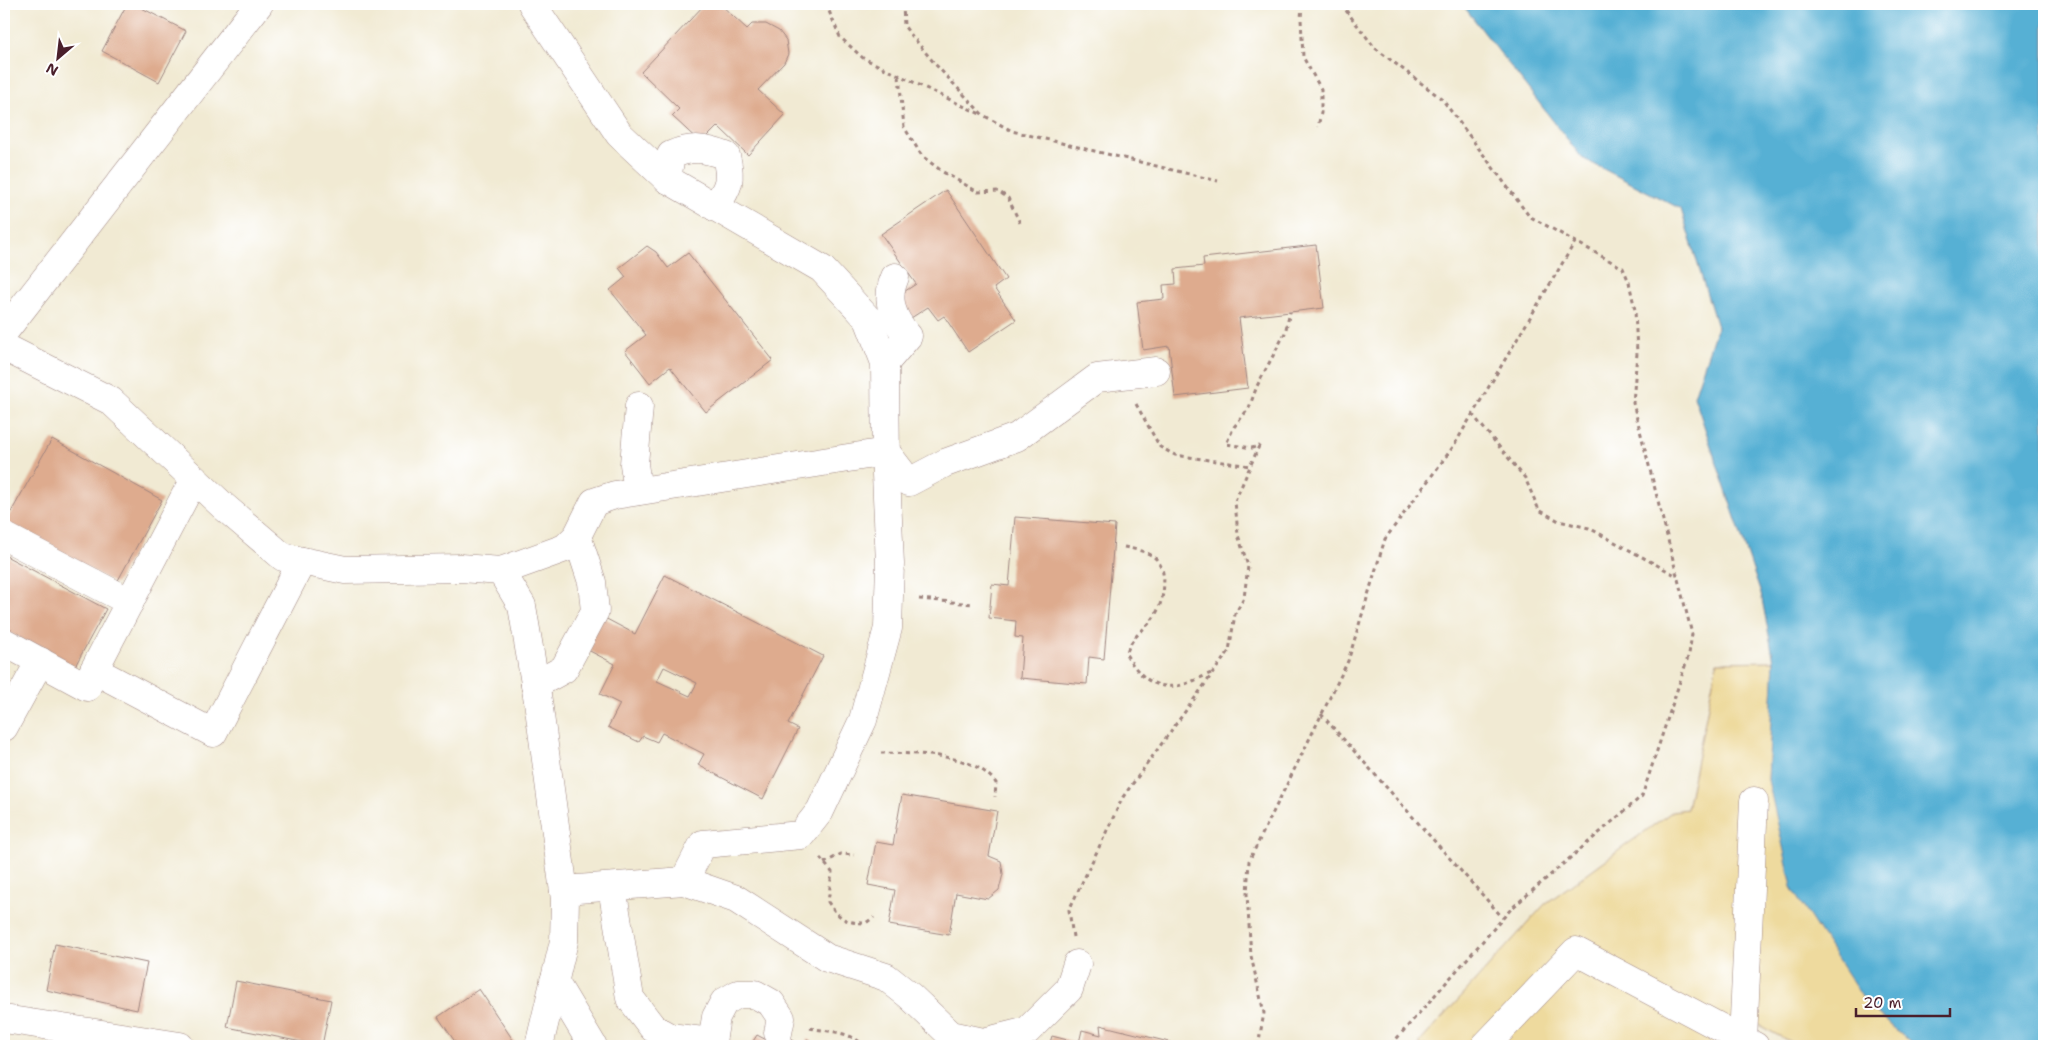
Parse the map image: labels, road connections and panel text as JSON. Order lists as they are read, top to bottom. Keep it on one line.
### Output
{"scale_bar":"20 m","north":"bottom left"}
